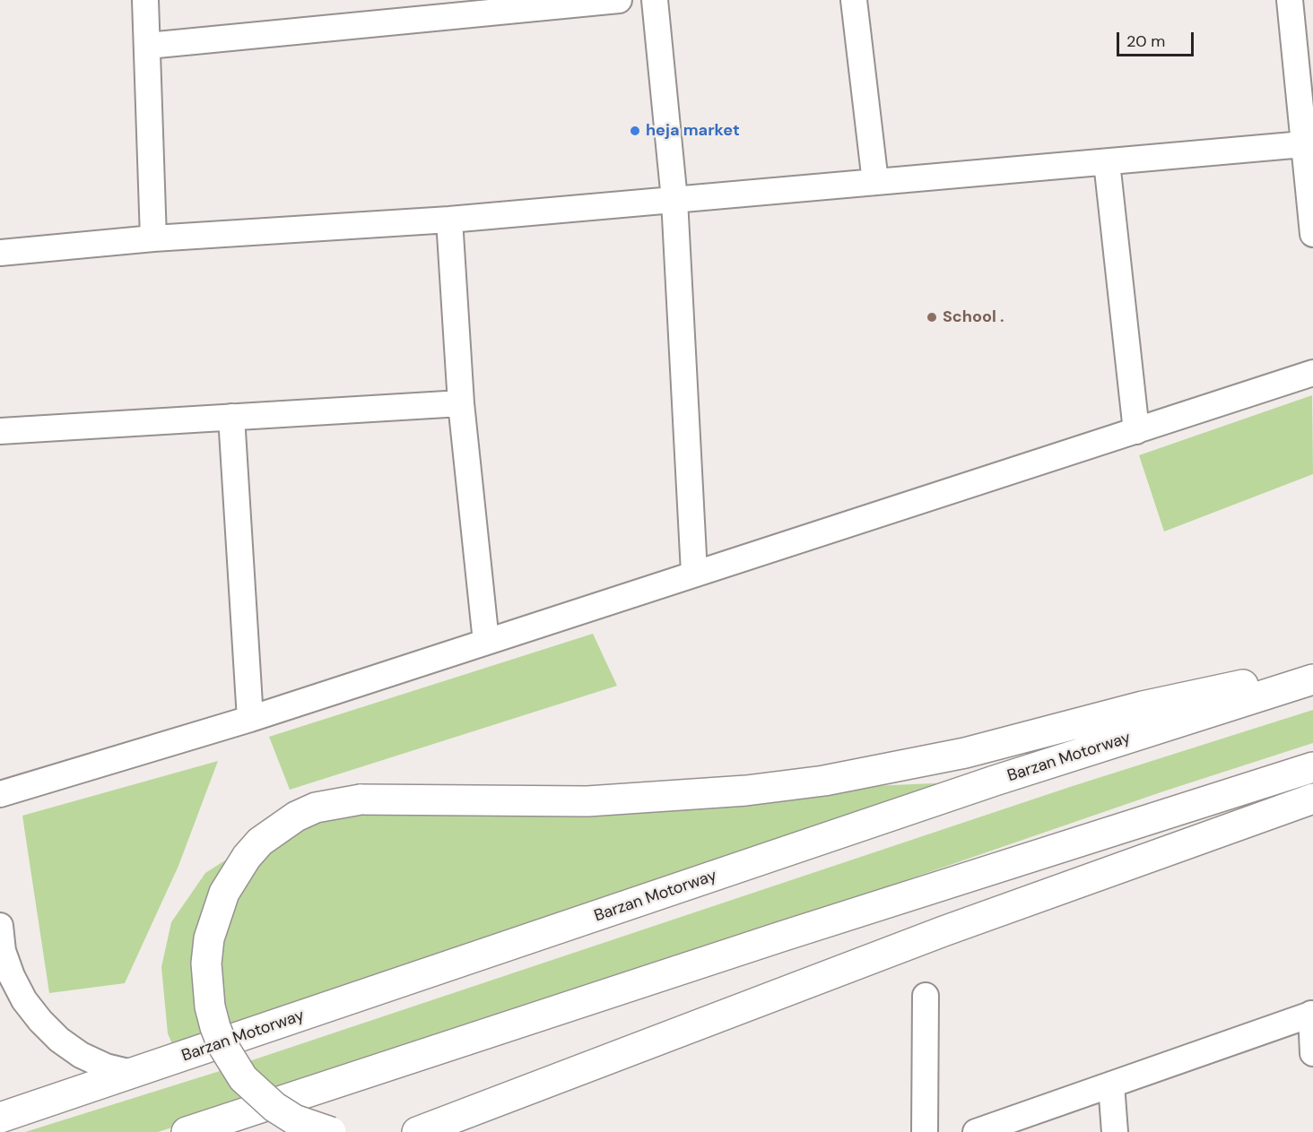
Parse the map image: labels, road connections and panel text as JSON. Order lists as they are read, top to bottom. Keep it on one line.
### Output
{"streets":{"highway":["Barzan Motorway"]},"places":["heja market","School ."],"scale_bar":"20 m"}
